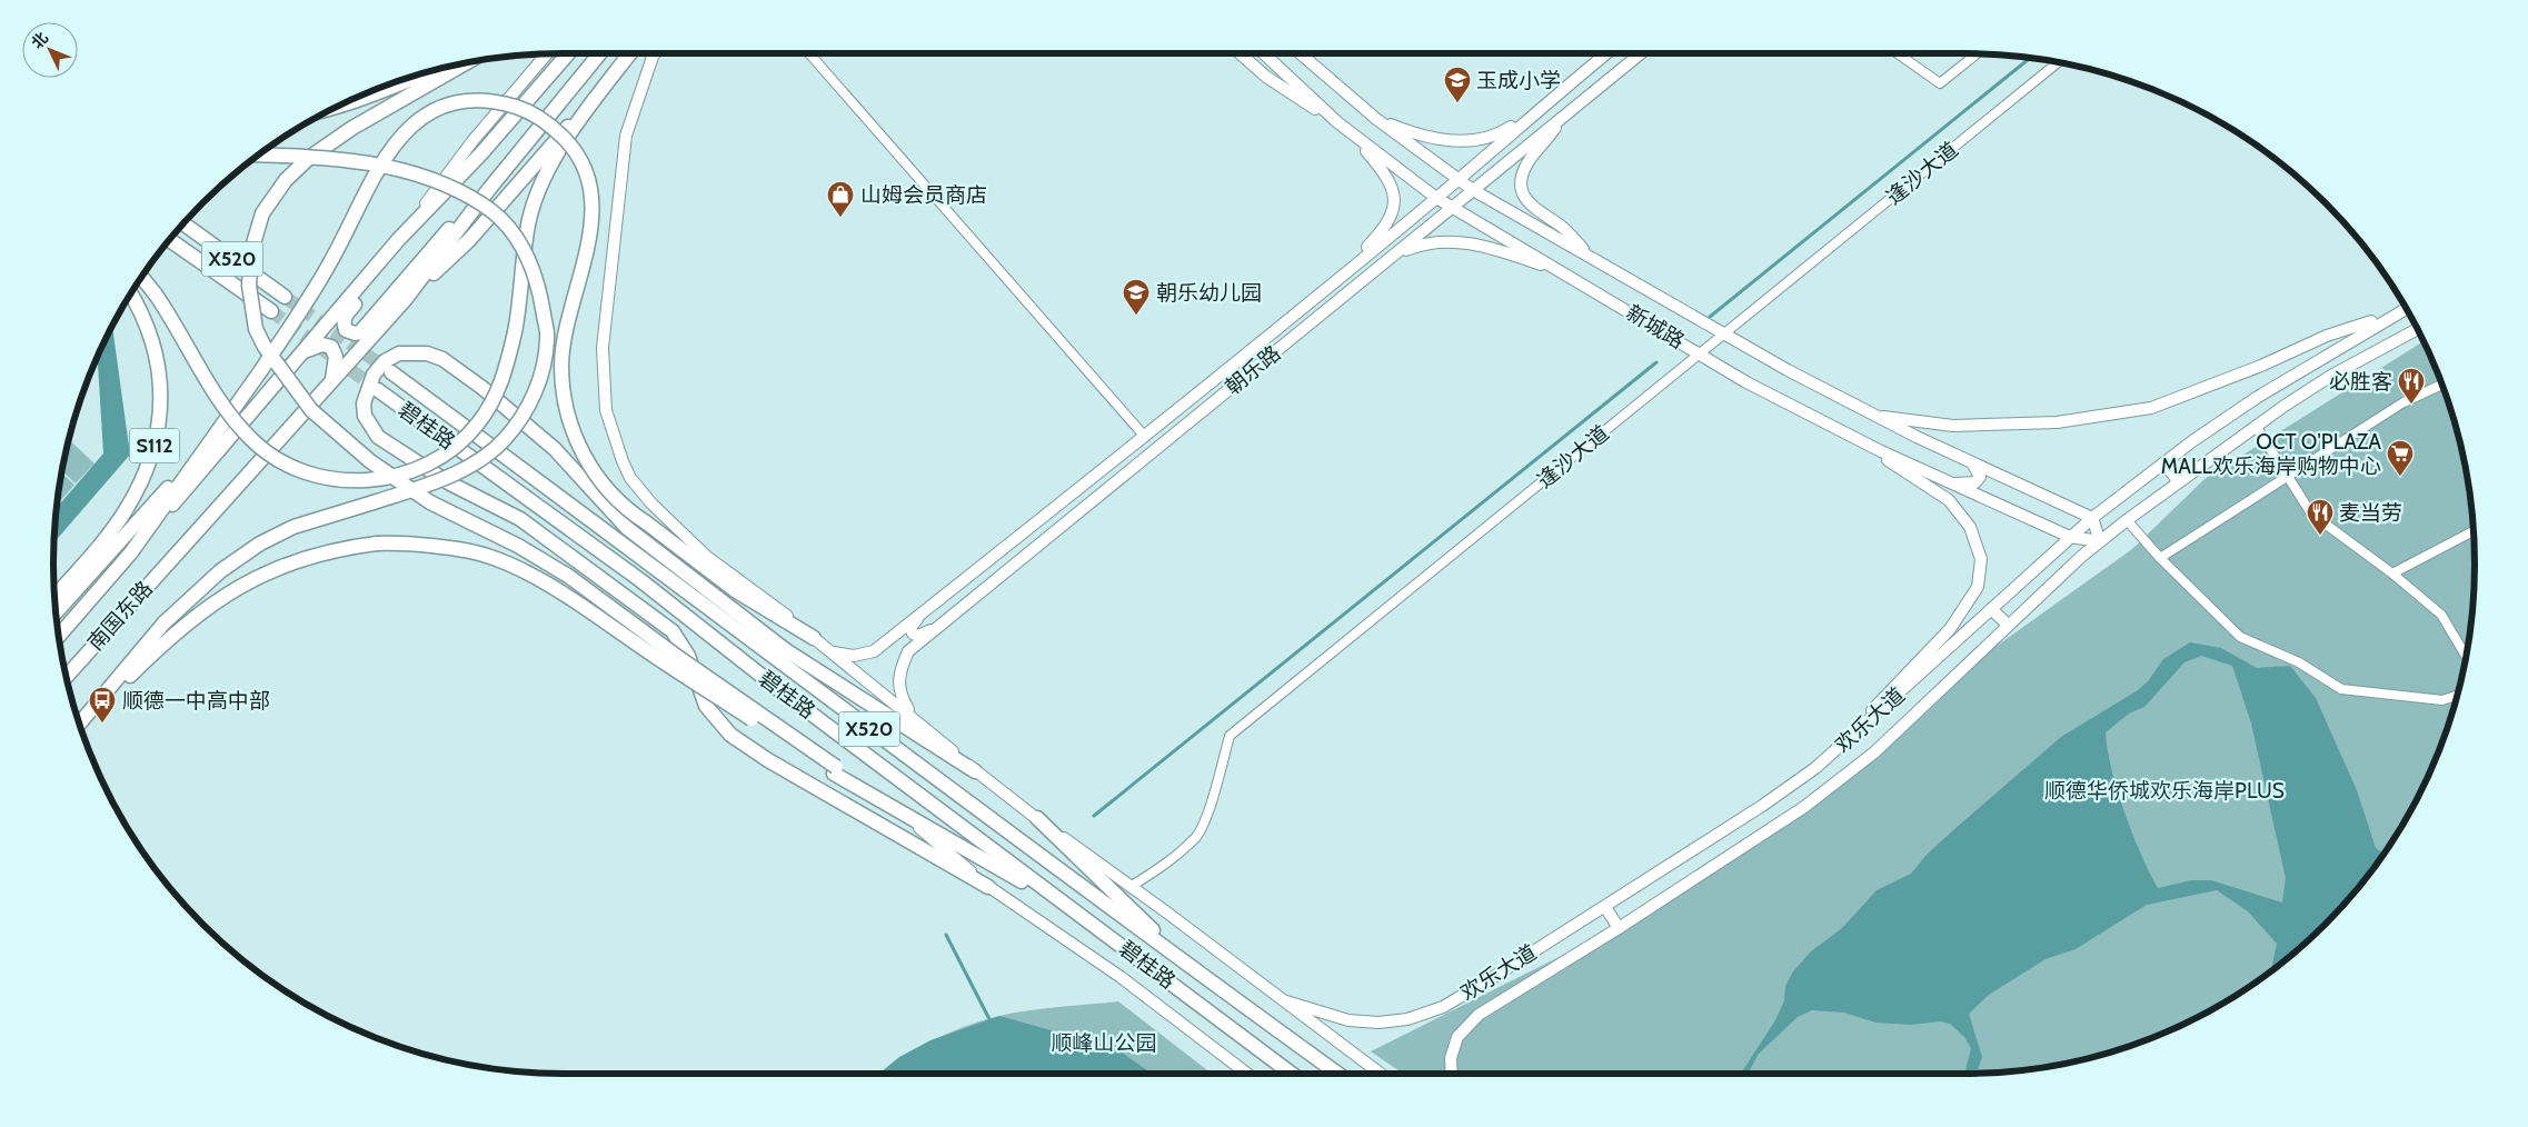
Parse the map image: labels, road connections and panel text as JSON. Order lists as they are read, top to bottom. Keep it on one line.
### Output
{"streets":{"main road":["X520","碧桂路","S112","南国东路"],"street":["逢沙大道","新城路","朝乐路","欢乐大道"]},"crossings":[["逢沙大道","新城路"],["新城路","朝乐路"],["新城路","欢乐大道"]],"parks":["顺德华侨城欢乐海岸PLUS","顺峰山公园"],"places":{"school or university":["玉成小学","朝乐幼儿园"],"shop":["山姆会员商店"],"restaurant":["必胜客","麦当劳"],"supermarket":["OCT O'PLAZA MALL欢乐海岸购物中心"],"bus stop":["顺德一中高中部"]},"north":"top left"}
